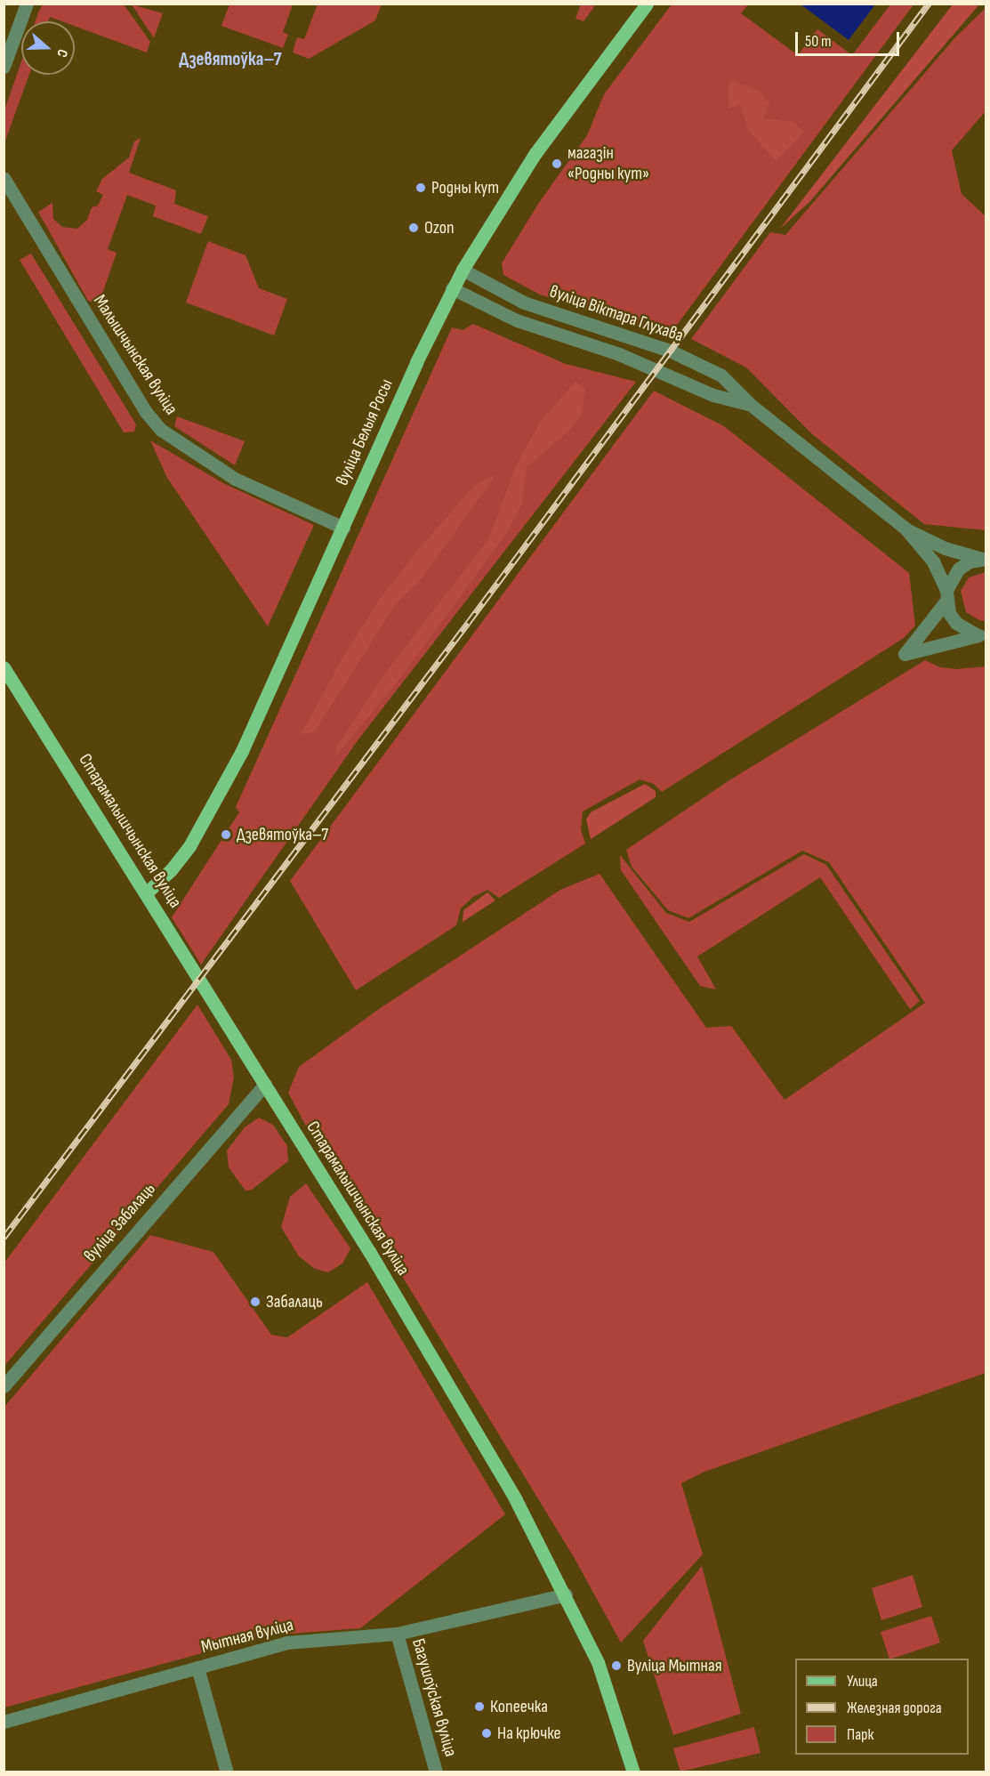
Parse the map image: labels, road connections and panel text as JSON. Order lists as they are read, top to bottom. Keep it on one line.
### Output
{"streets":{"main road":["вуліца Белыя Росы","Старамалышчынская вуліца"],"street":["вуліца Віктара Глухава","Малышчынская вуліца","вуліца Забалаць","Мытная вуліца","Багушоўская вуліца"]},"crossings":[["вуліца Віктара Глухава","вуліца Белыя Росы"],["Малышчынская вуліца","вуліца Белыя Росы"],["вуліца Белыя Росы","Старамалышчынская вуліца"],["Старамалышчынская вуліца","вуліца Забалаць"],["Старамалышчынская вуліца","Мытная вуліца"],["Мытная вуліца","Багушоўская вуліца"]],"districts":["Дзевятоўка–7"],"places":["магазін «Родны кут»","Родны кут","Ozon","Дзевятоўка–7","Забалаць","Вуліца Мытная","Копеечка","На крючке"],"legend":["Улица","Железная дорога","Парк"],"scale_bar":"50 m","north":"right"}
